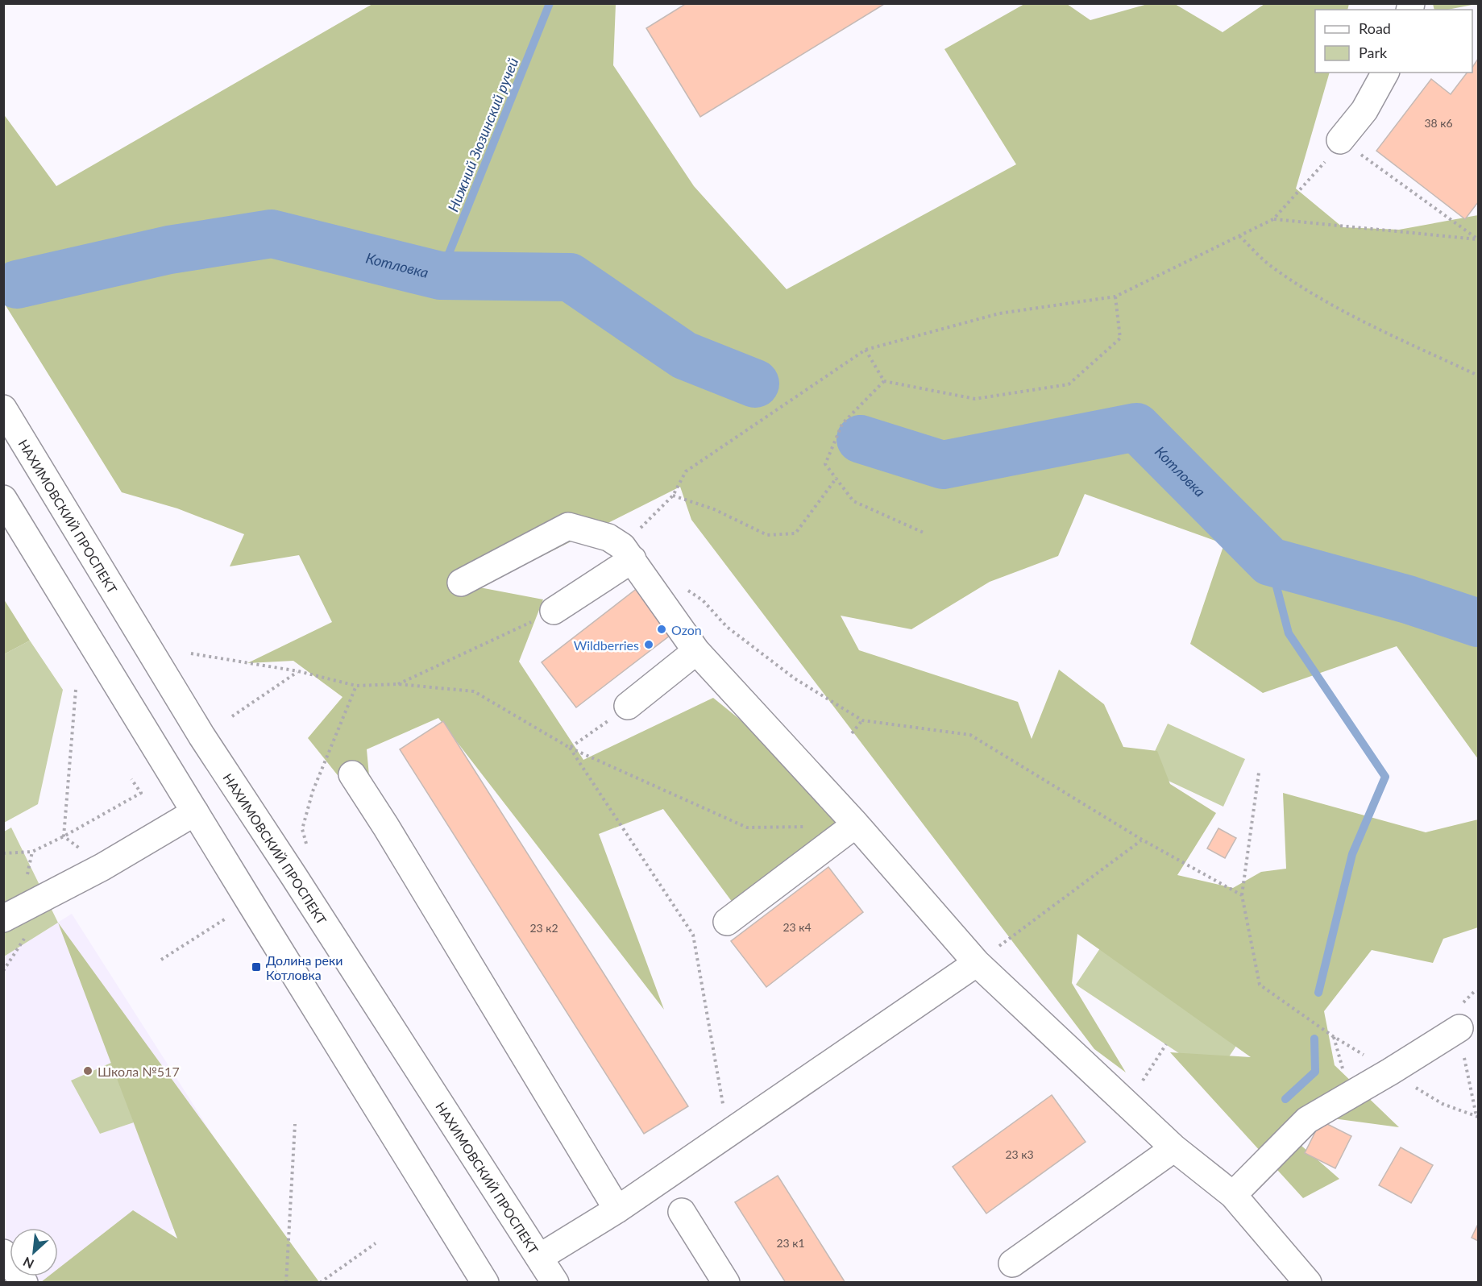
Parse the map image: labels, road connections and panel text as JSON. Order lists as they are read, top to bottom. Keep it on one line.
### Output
{"streets":{"main road":["НАХИМОВСКИЙ ПРОСПЕКТ"]},"water":["Нижний Зюзинский ручей","Котловка"],"places":{"other":["Ozon","Wildberries","Школа №517"],"transit":["Долина реки Котловка"]},"house_numbers":["38 к6","23 к4","23 к2","23 к3","23 к1"],"legend":["Road","Park"],"north":"bottom left"}
